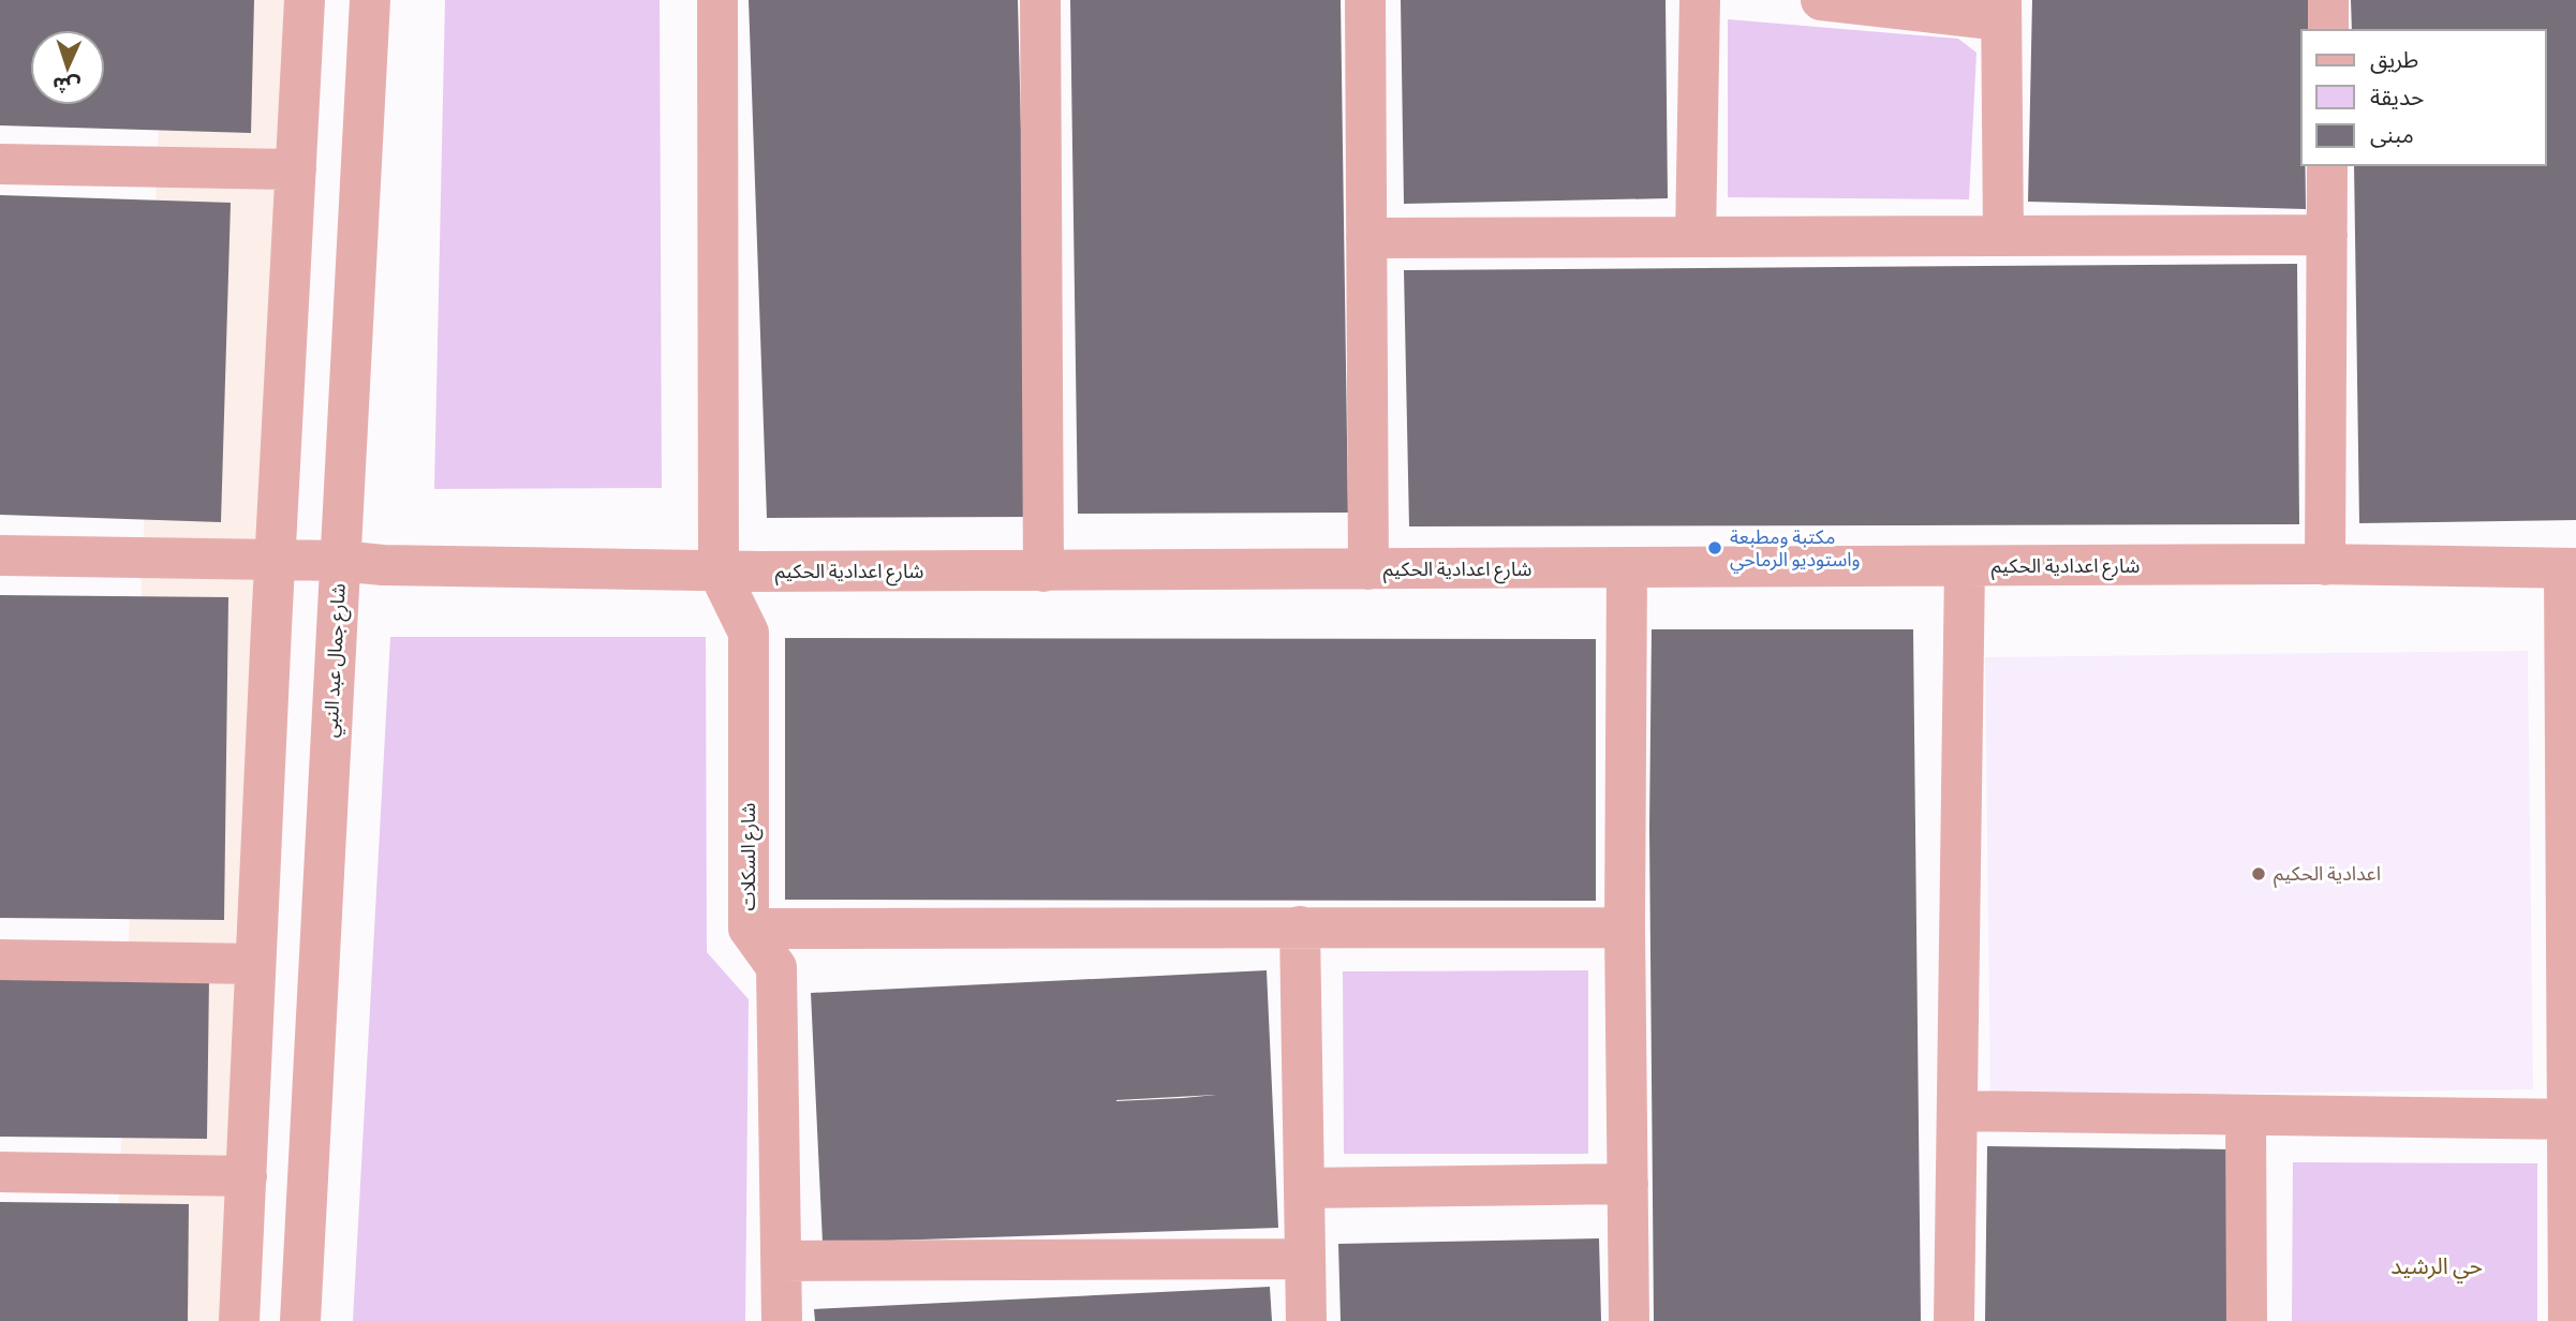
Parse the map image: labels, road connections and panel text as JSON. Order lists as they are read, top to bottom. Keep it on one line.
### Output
{"streets":{"street":["شارع اعدادية الحكيم","شارع جمال عبد النبي","شارع السكلات"]},"crossings":[["شارع اعدادية الحكيم","شارع جمال عبد النبي"],["شارع اعدادية الحكيم","شارع السكلات"]],"districts":["حي الرشيد"],"places":["مكتبة ومطبعة واستوديو الرماحي","اعدادية الحكيم"],"legend":["طريق","حديقة","مبنى"],"north":"bottom"}
